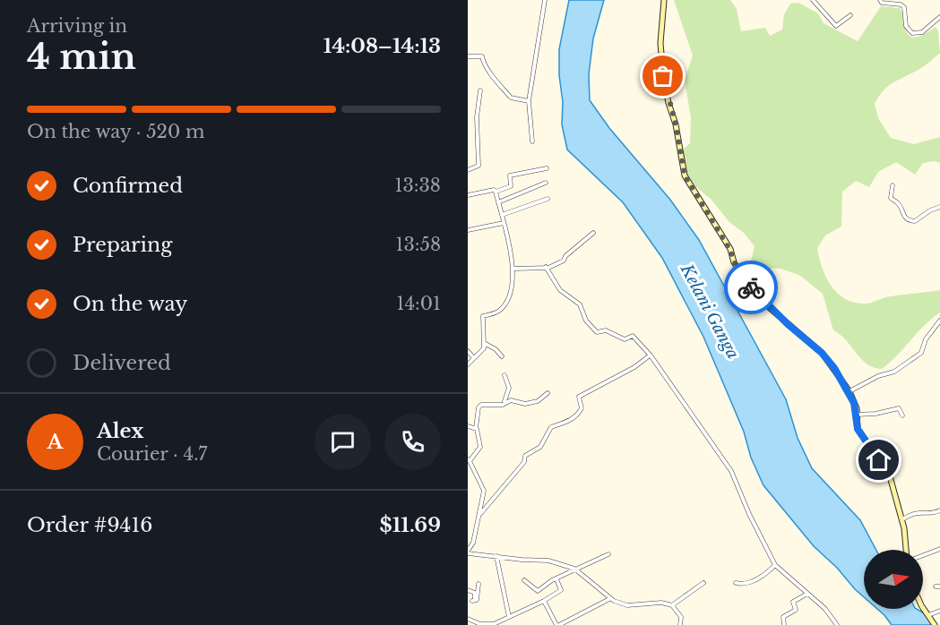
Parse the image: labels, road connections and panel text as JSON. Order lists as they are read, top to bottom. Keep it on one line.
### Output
{"water":["Kelani Ganga"],"north":"right","page":{"heading":["4 min","Arriving in","14:08–14:13"],"panel":["Alex","Courier · 4.7","Order #9416","$11.69"],"bar":"On the way · 520 m","list":[["Confirmed","13:38"],["Preparing","13:58"],["On the way","14:01"],"Delivered"],"round":"A"}}
